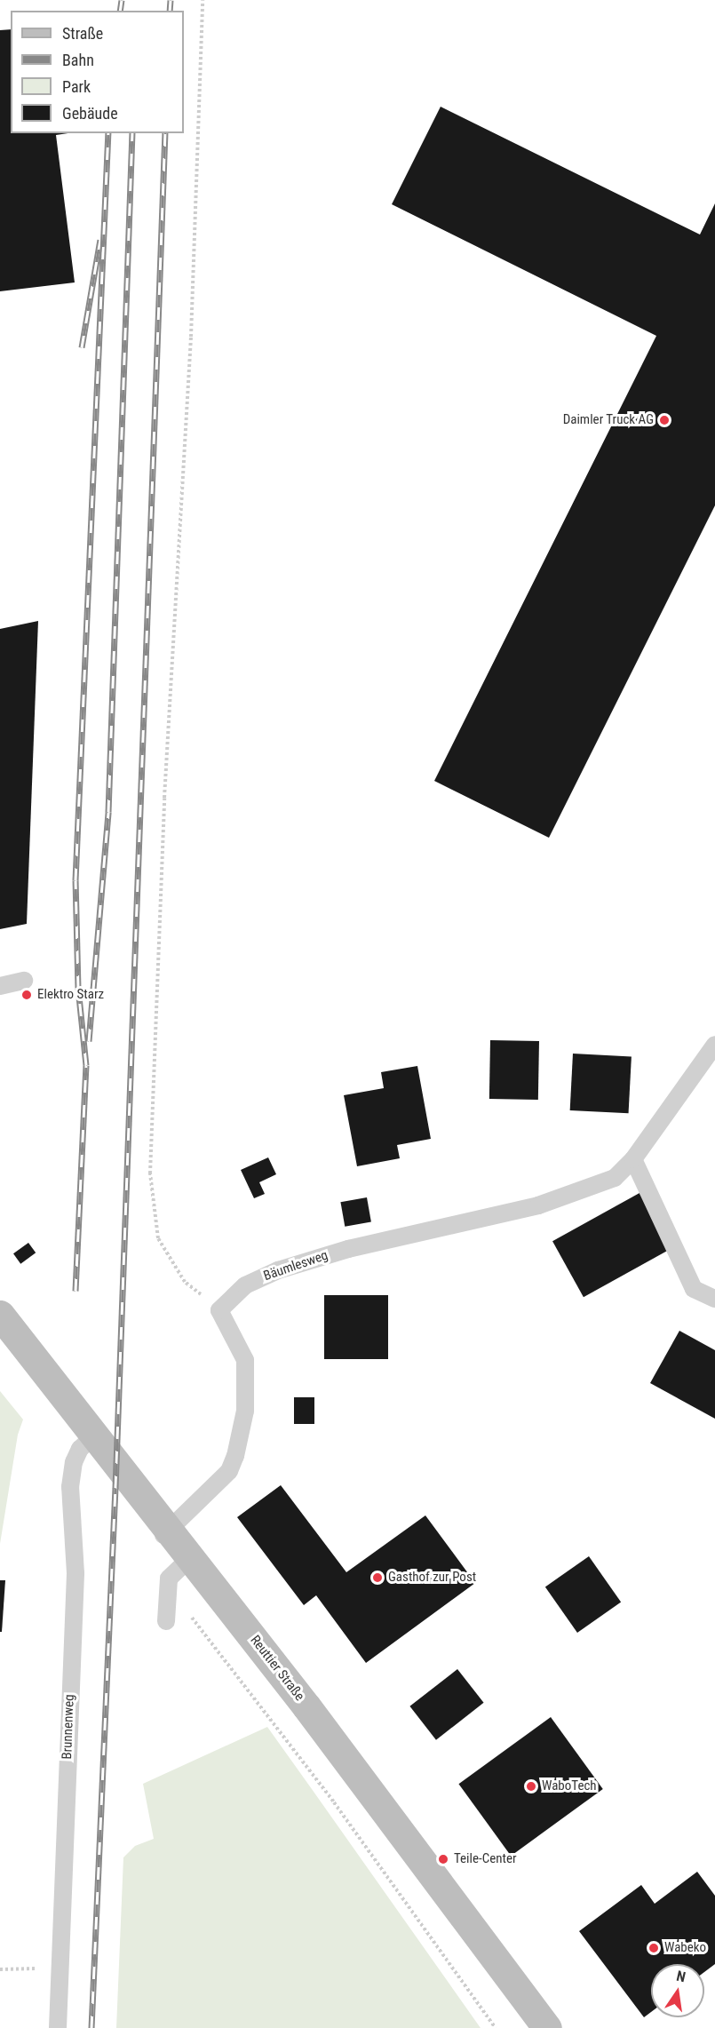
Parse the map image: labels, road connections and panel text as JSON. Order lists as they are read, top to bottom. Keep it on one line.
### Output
{"streets":{"main road":["Reuttier Straße"],"lane":["Bäumlesweg","Brunnenweg"]},"crossings":[["Reuttier Straße","Brunnenweg"]],"places":["Daimler Truck AG","Elektro Starz","Gasthof zur Post","WaboTech","Teile-Center","Wabeko"],"legend":["Straße","Bahn","Park","Gebäude"],"north":"top"}
